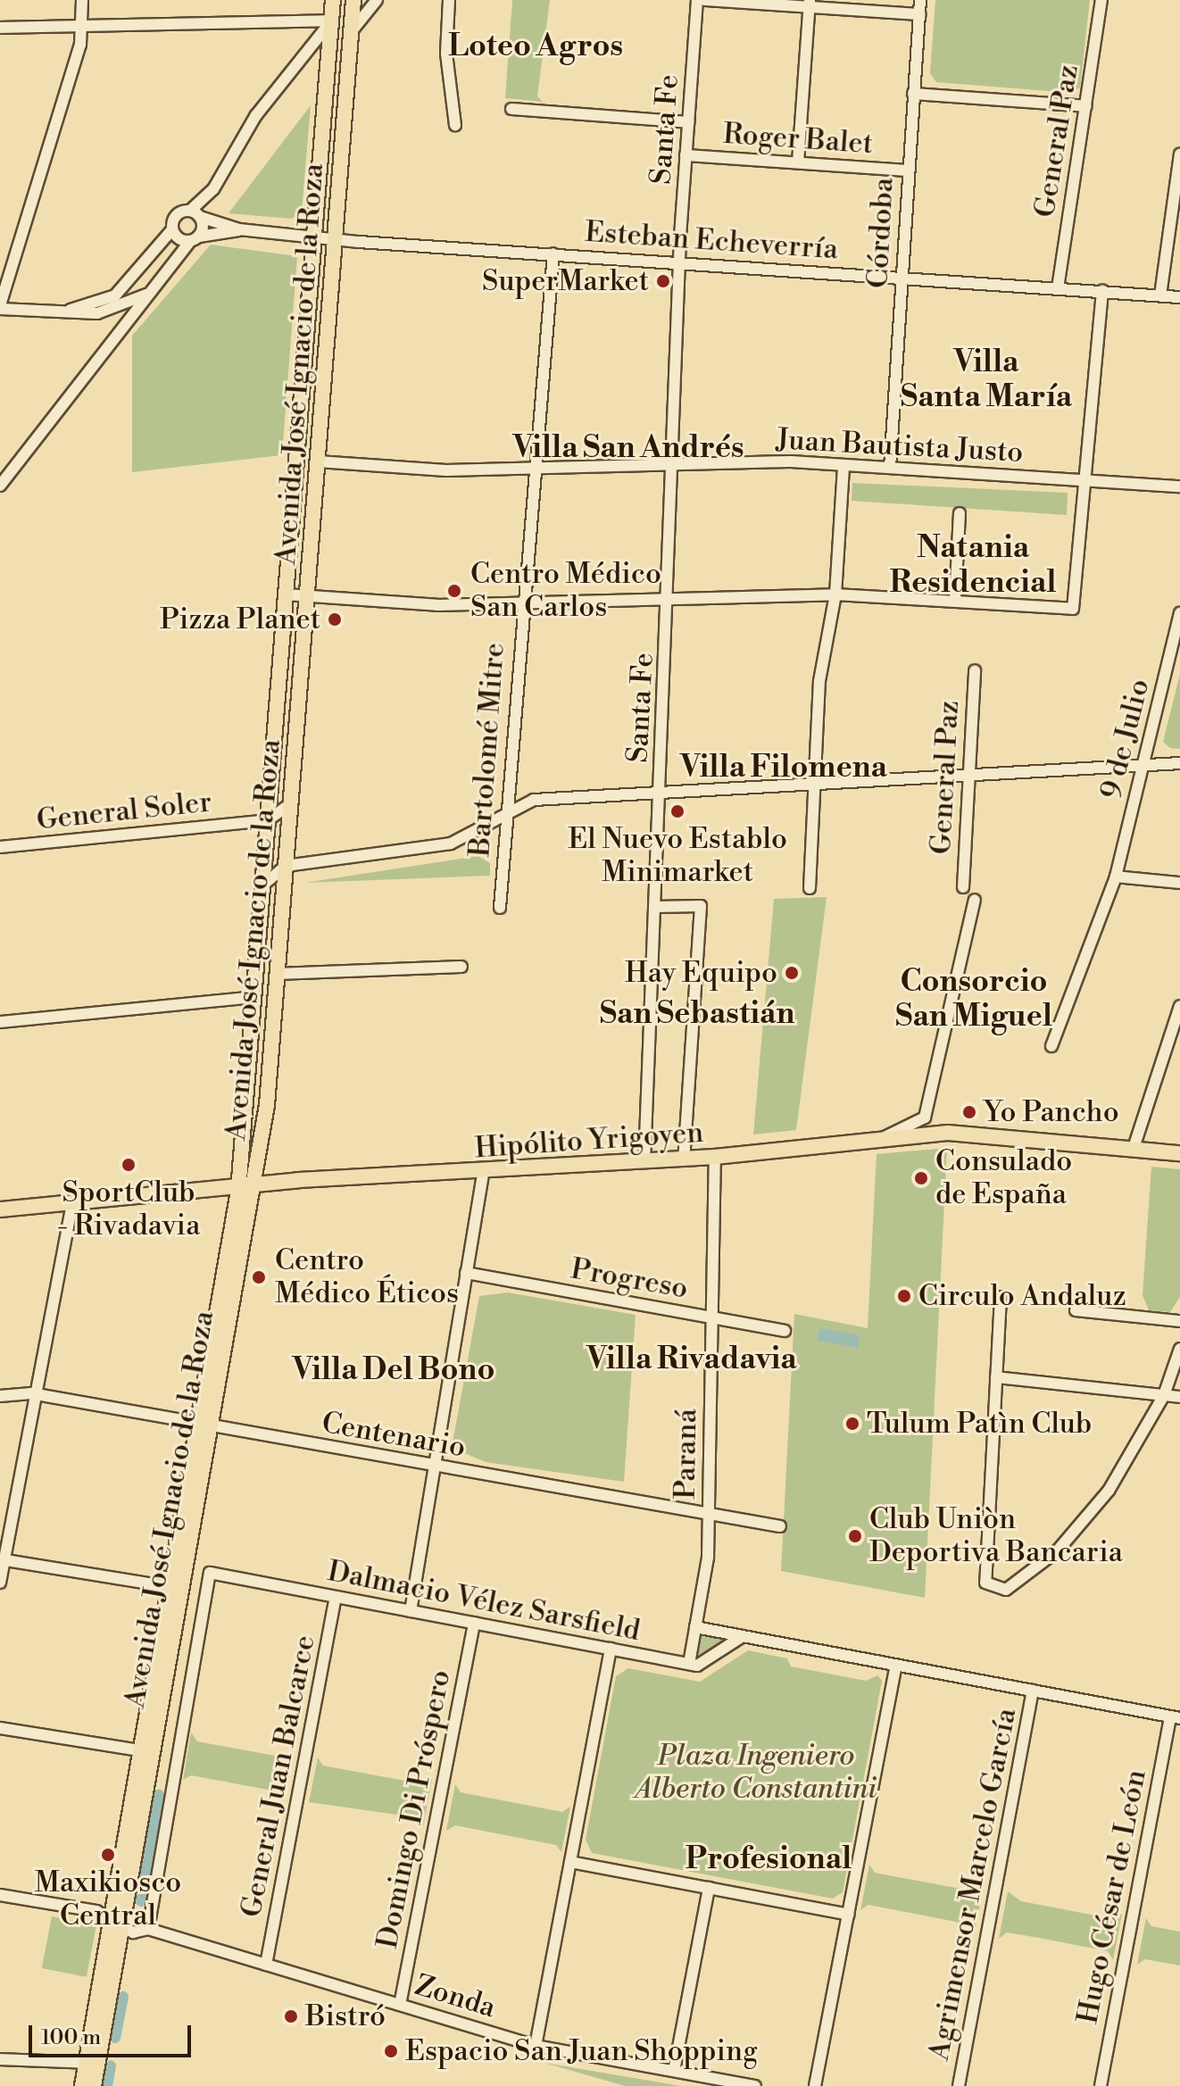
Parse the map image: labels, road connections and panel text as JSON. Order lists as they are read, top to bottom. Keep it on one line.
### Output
{"streets":{"main road":["Avenida José Ignacio de la Roza","Hipólito Yrigoyen"],"street":["Santa Fe","Roger Balet","General Paz","Córdoba","Esteban Echeverría","Juan Bautista Justo","9 de Julio","Bartolomé Mitre","General Soler","Progreso","Centenario","Paraná","Dalmacio Vélez Sarsfield","General Juan Balcarce","Domingo Di Próspero","Agrimensor Marcelo García","Hugo César de León","Zonda"]},"crossings":[["Santa Fe","Roger Balet"],["Santa Fe","Esteban Echeverría"],["Santa Fe","Juan Bautista Justo"],["Santa Fe","Hipólito Yrigoyen"],["Roger Balet","Córdoba"],["General Paz","Esteban Echeverría"],["Córdoba","Esteban Echeverría"],["Córdoba","Juan Bautista Justo"],["Esteban Echeverría","Avenida José Ignacio de la Roza"],["Esteban Echeverría","Bartolomé Mitre"],["Avenida José Ignacio de la Roza","Juan Bautista Justo"],["Avenida José Ignacio de la Roza","General Soler"],["Avenida José Ignacio de la Roza","Hipólito Yrigoyen"],["Avenida José Ignacio de la Roza","Centenario"],["Avenida José Ignacio de la Roza","Zonda"],["Juan Bautista Justo","Bartolomé Mitre"],["Hipólito Yrigoyen","Paraná"],["Progreso","Paraná"],["Centenario","Paraná"],["Paraná","Dalmacio Vélez Sarsfield"],["Dalmacio Vélez Sarsfield","General Juan Balcarce"],["Dalmacio Vélez Sarsfield","Domingo Di Próspero"],["Dalmacio Vélez Sarsfield","Zonda"],["General Juan Balcarce","Zonda"],["Domingo Di Próspero","Zonda"]],"districts":["Loteo Agros","Villa Santa María","Villa San Andrés","Natania Residencial","Villa Filomena","Consorcio San Miguel","San Sebastián","Villa Rivadavia","Villa Del Bono","Profesional"],"parks":["Plaza Ingeniero Alberto Constantini"],"places":["SuperMarket","Centro Médico San Carlos","Pizza Planet","El Nuevo Establo Minimarket","Hay Equipo","Yo Pancho","SportClub - Rivadavia","Consulado de España","Centro Médico Éticos","Circulo Andaluz","Tulum Patìn Club","Club Uniòn Deportiva Bancaria","Maxikiosco Central","Bistró","Espacio San Juan Shopping"],"scale_bar":"100 m"}
